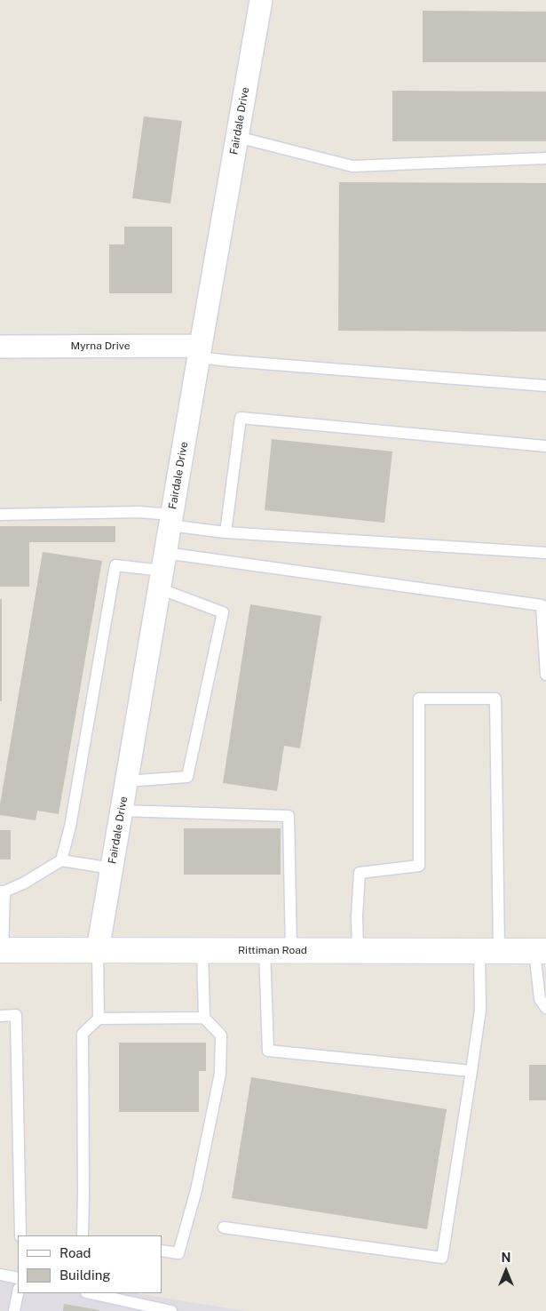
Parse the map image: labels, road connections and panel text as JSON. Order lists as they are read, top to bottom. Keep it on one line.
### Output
{"streets":{"main road":["Rittiman Road"],"street":["Fairdale Drive","Myrna Drive"]},"crossings":[["Fairdale Drive","Myrna Drive"],["Fairdale Drive","Rittiman Road"]],"legend":["Road","Building"],"north":"top"}
